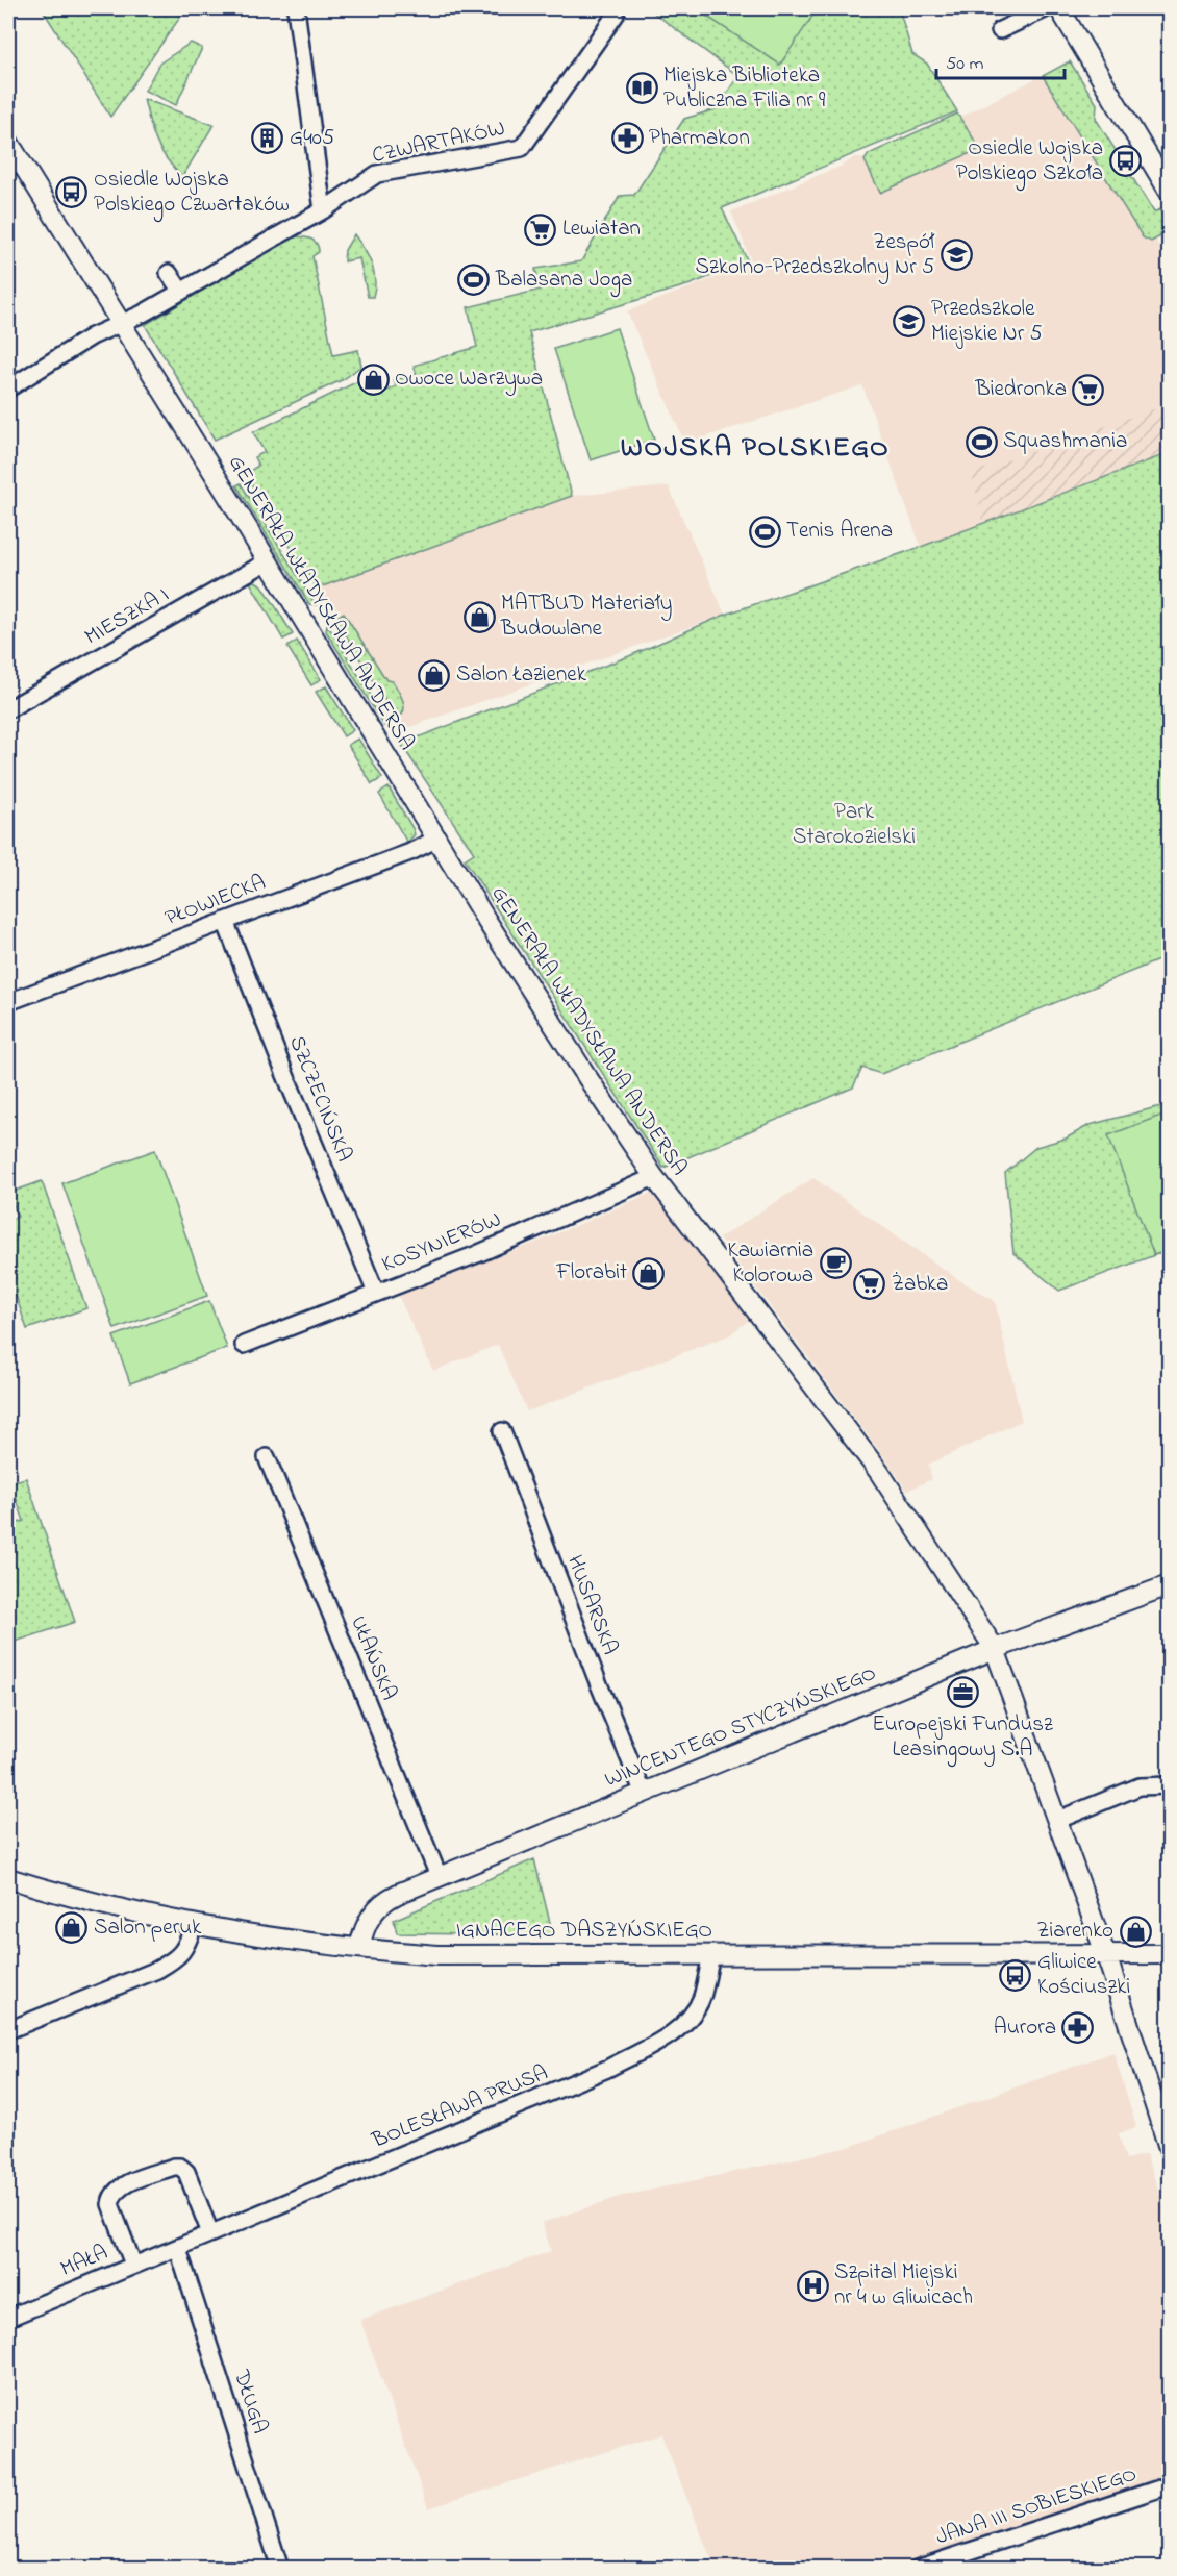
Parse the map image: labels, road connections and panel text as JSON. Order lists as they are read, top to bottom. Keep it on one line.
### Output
{"streets":{"street":["CZWARTAKÓW","GENERAŁA WŁADYSŁAWA ANDERSA","MIESZKA I","PŁOWIECKA","SZCZECIŃSKA","KOSYNIERÓW","HUSARSKA","UŁAŃSKA","WINCENTEGO STYCZYŃSKIEGO","IGNACEGO DASZYŃSKIEGO","BOLESŁAWA PRUSA","MAŁA","DŁUGA","JANA III SOBIESKIEGO"]},"crossings":[["CZWARTAKÓW","GENERAŁA WŁADYSŁAWA ANDERSA"],["GENERAŁA WŁADYSŁAWA ANDERSA","MIESZKA I"],["GENERAŁA WŁADYSŁAWA ANDERSA","PŁOWIECKA"],["GENERAŁA WŁADYSŁAWA ANDERSA","KOSYNIERÓW"],["GENERAŁA WŁADYSŁAWA ANDERSA","WINCENTEGO STYCZYŃSKIEGO"],["GENERAŁA WŁADYSŁAWA ANDERSA","IGNACEGO DASZYŃSKIEGO"],["PŁOWIECKA","SZCZECIŃSKA"],["SZCZECIŃSKA","KOSYNIERÓW"],["HUSARSKA","WINCENTEGO STYCZYŃSKIEGO"],["UŁAŃSKA","WINCENTEGO STYCZYŃSKIEGO"],["WINCENTEGO STYCZYŃSKIEGO","IGNACEGO DASZYŃSKIEGO"],["IGNACEGO DASZYŃSKIEGO","BOLESŁAWA PRUSA"],["BOLESŁAWA PRUSA","MAŁA"],["BOLESŁAWA PRUSA","DŁUGA"],["MAŁA","DŁUGA"]],"districts":["WOJSKA POLSKIEGO"],"parks":["Park Starokozielski"],"places":{"library":["Miejska Biblioteka Publiczna Filia nr 9"],"building":["G405"],"pharmacy":["Pharmakon","Aurora"],"bus stop":["Osiedle Wojska Polskiego Szkoła","Osiedle Wojska Polskiego Czwartaków","Gliwice Kościuszki"],"supermarket":["Lewiatan","Biedronka","Żabka"],"school or university":["Zespół Szkolno-Przedszkolny Nr 5","Przedszkole Miejskie Nr 5"],"sports":["Balasana Joga","Squashmania","Tenis Arena"],"shop":["Owoce Warzywa","MATBUD Materiały Budowlane","Salon Łazienek","Florabit","Salon peruk","Ziarenko"],"cafe":["Kawiarnia Kolorowa"],"office":["Europejski Fundusz Leasingowy S.A"],"hospital":["Szpital Miejski nr 4 w Gliwicach"]},"scale_bar":"50 m"}
